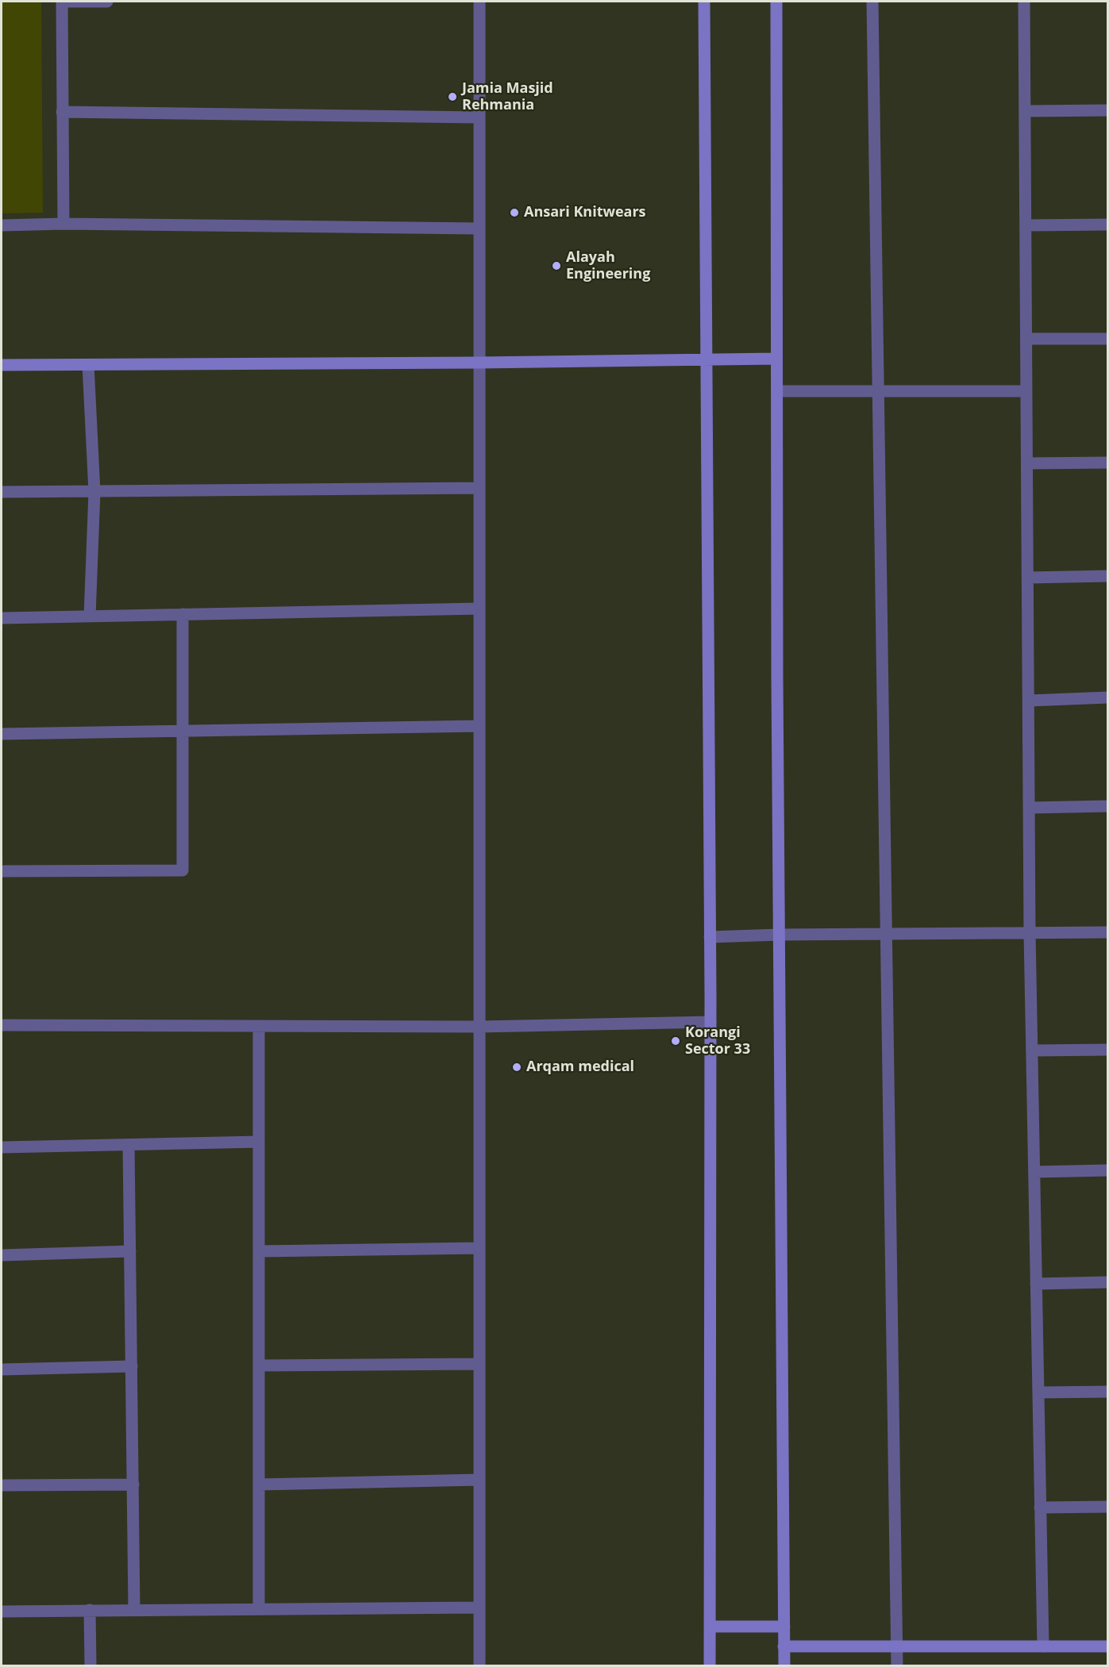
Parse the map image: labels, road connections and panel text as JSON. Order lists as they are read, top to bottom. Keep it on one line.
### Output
{"places":["Jamia Masjid Rehmania","Ansari Knitwears","Alayah Engineering","Korangi Sector 33","Arqam medical"]}
